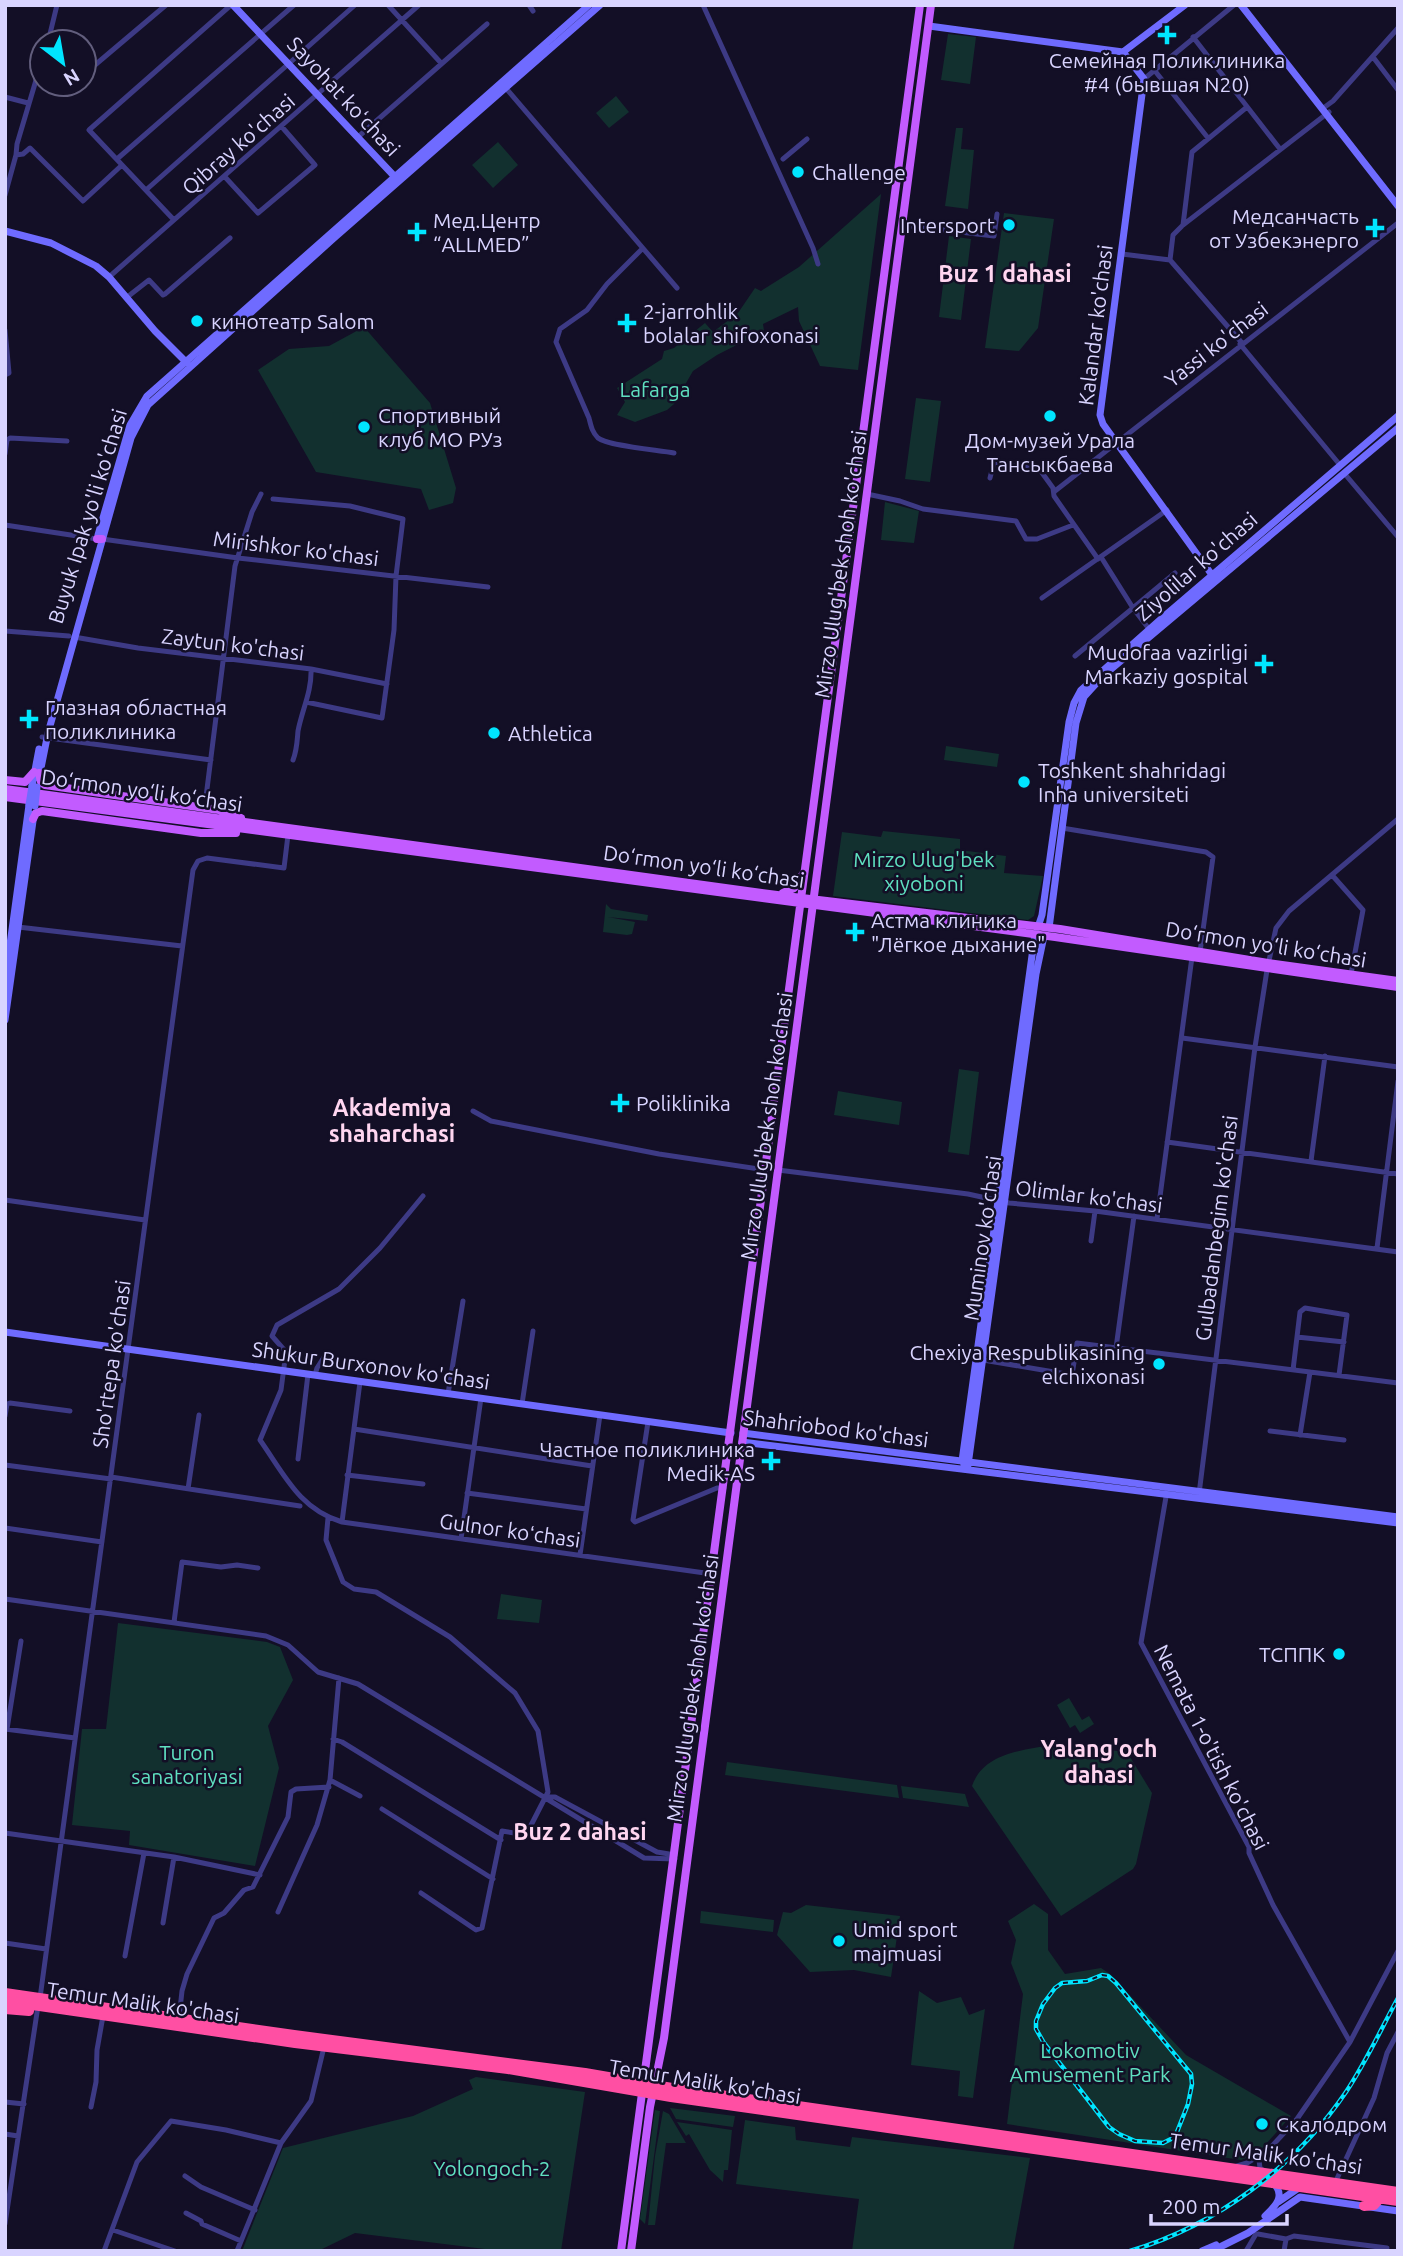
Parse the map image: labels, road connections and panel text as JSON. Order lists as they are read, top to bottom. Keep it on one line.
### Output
{"streets":{"highway":["Temur Malik ko'chasi"],"main road":["Sayohat koʻchasi","Kalandar ko'chasi","Buyuk Ipak yo'li ko'chasi","Mirzo Ulug'bek shoh ko'chasi","Ziyolilar ko'chasi","Do‘rmon yo‘li ko‘chasi","Muminov ko'chasi","Shukur Burxonov ko'chasi","Shahriobod ko'chasi"],"street":["Qibray ko'chasi","Yassi ko'chasi","Mirishkor ko'chasi","Zaytun ko'chasi","Olimlar ko'chasi","Gulbadanbegim ko'chasi","Sho'rtepa ko'chasi","Gulnor koʻchasi","Nemata 1-o'tish ko'chasi"]},"crossings":[["Sayohat koʻchasi","Qibray ko'chasi"],["Sayohat koʻchasi","Buyuk Ipak yo'li ko'chasi"],["Kalandar ko'chasi","Yassi ko'chasi"],["Kalandar ko'chasi","Ziyolilar ko'chasi"],["Buyuk Ipak yo'li ko'chasi","Mirishkor ko'chasi"],["Buyuk Ipak yo'li ko'chasi","Zaytun ko'chasi"],["Mirzo Ulug'bek shoh ko'chasi","Do‘rmon yo‘li ko‘chasi"],["Mirzo Ulug'bek shoh ko'chasi","Olimlar ko'chasi"],["Mirzo Ulug'bek shoh ko'chasi","Shukur Burxonov ko'chasi"],["Mirzo Ulug'bek shoh ko'chasi","Shahriobod ko'chasi"],["Mirzo Ulug'bek shoh ko'chasi","Gulnor koʻchasi"],["Mirzo Ulug'bek shoh ko'chasi","Temur Malik ko'chasi"],["Ziyolilar ko'chasi","Do‘rmon yo‘li ko‘chasi"],["Ziyolilar ko'chasi","Muminov ko'chasi"],["Do‘rmon yo‘li ko‘chasi","Gulbadanbegim ko'chasi"],["Do‘rmon yo‘li ko‘chasi","Muminov ko'chasi"],["Do‘rmon yo‘li ko‘chasi","Sho'rtepa ko'chasi"],["Olimlar ko'chasi","Gulbadanbegim ko'chasi"],["Olimlar ko'chasi","Muminov ko'chasi"],["Gulbadanbegim ko'chasi","Shahriobod ko'chasi"],["Muminov ko'chasi","Shahriobod ko'chasi"],["Sho'rtepa ko'chasi","Shukur Burxonov ko'chasi"],["Sho'rtepa ko'chasi","Temur Malik ko'chasi"],["Shukur Burxonov ko'chasi","Shahriobod ko'chasi"],["Shukur Burxonov ko'chasi","Gulnor koʻchasi"],["Shahriobod ko'chasi","Nemata 1-o'tish ko'chasi"]],"districts":["Buz 1 dahasi","Akademiya shaharchasi","Yalang'och dahasi","Buz 2 dahasi"],"parks":["Lafarga","Mirzo Ulug'bek xiyoboni","Turon sanatoriyasi","Lokomotiv Amusement Park","Yolongoch-2"],"places":{"health":["Семейная Поликлиника #4 (бывшая N20)","Медсанчасть от Узбекэнерго","Мед.Центр “ALLMED”","2-jarrohlik bolalar shifoxonasi","Mudofaa vazirligi Markaziy gospital","Глазная областная поликлиника","Астма клиника \"Лёгкое дыхание\"","Poliklinika","Частное поликлиника Medik-AS"],"other":["Challenge","Intersport","кинотеатр Salom","Дом-музей Урала Тансыкбаева","Спортивный клуб МО РУз","Athletica","Toshkent shahridagi Inha universiteti","Chexiya Respublikasining elchixonasi","ТСППК","Umid sport majmuasi","Скалодром"]},"scale_bar":"200 m","north":"bottom right"}
